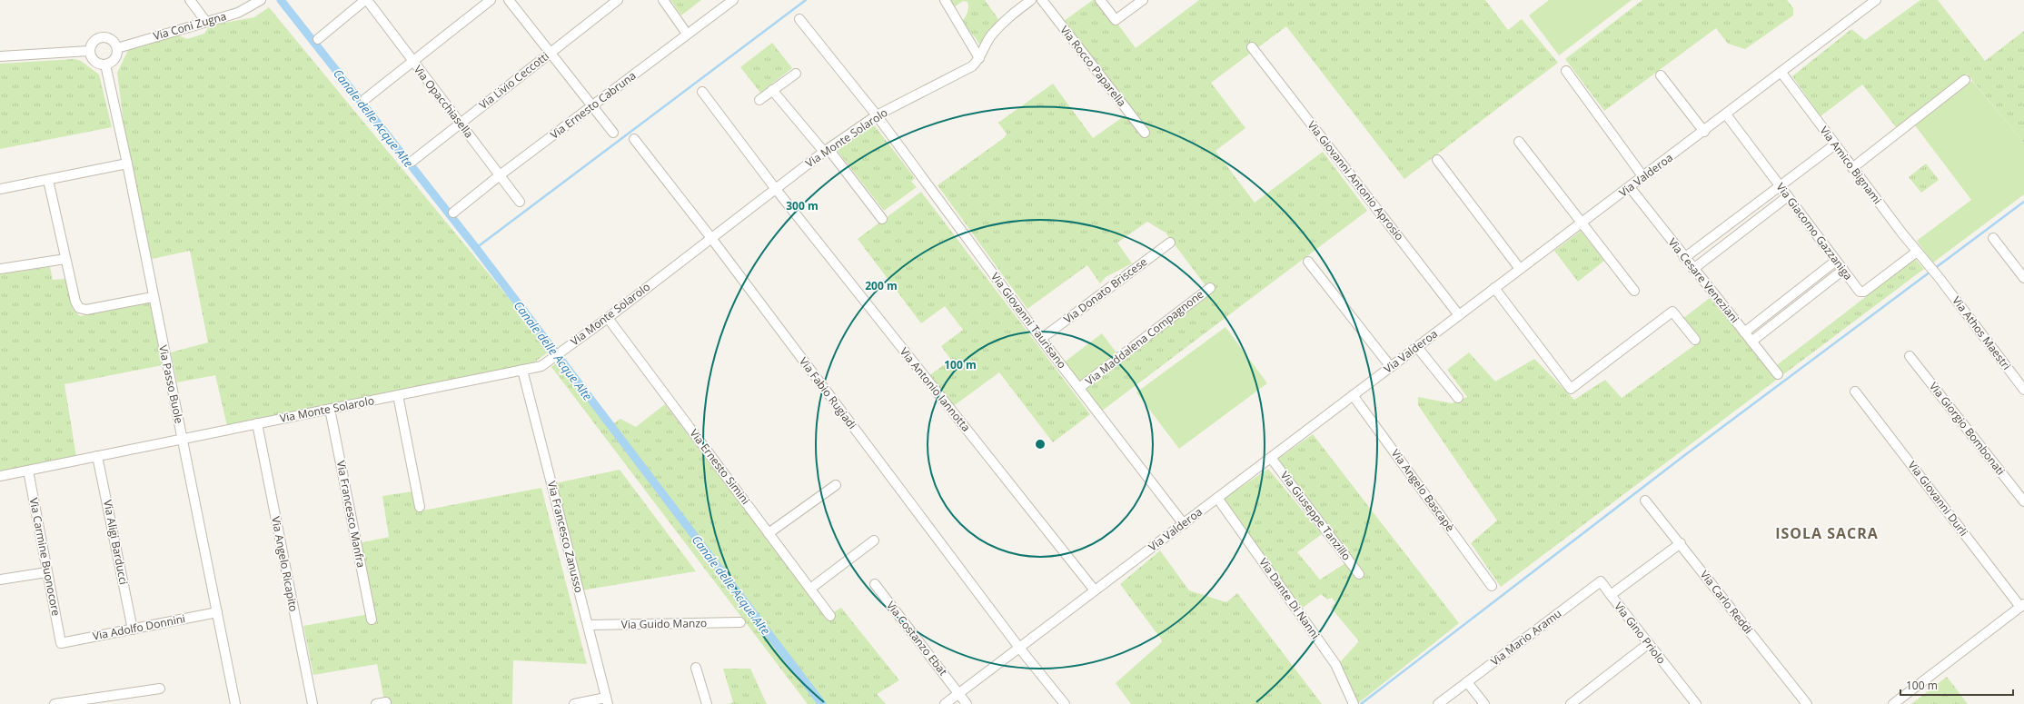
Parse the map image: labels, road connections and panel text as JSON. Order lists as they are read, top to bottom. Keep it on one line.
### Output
{"streets":{"street":["Via Coni Zugna","Via Rocco Paparella","Via Livio Ceccotti","Via Opacchiasella","Via Ernesto Cabruna","Via Monte Solarolo","Via Amico Bignami","Via Valderoa","Via Giovanni Antonio Aprosio","Via Giacomo Gazzaniga","Via Cesare Veneziani","Via Donato Briscese","Via Giovanni Taurisano","Via Athos Maestri","Via Maddalena Compagnone","Via Passo Buole","Via Antonio Iannotta","Via Fabio Rugiadi","Via Giorgio Bombonati","Via Ernesto Simini","Via Angelo Bascapè","Via Giovanni Durli","Via Francesco Manfra","Via Giuseppe Tanzillo","Via Francesco Zanusso","Via Aligi Barducci","Via Carmine Buonocore","Via Angelo Ricapito","Via Dante Di Nanni","Via Carlo Reddi","Via Guido Manzo","Via Adolfo Donnini","Via Gino Priolo","Via Mario Aramu","Via Costanzo Ebat"]},"crossings":[["Via Coni Zugna","Via Passo Buole"],["Via Livio Ceccotti","Via Opacchiasella"],["Via Opacchiasella","Via Ernesto Cabruna"],["Via Monte Solarolo","Via Giovanni Taurisano"],["Via Monte Solarolo","Via Passo Buole"],["Via Monte Solarolo","Via Antonio Iannotta"],["Via Monte Solarolo","Via Fabio Rugiadi"],["Via Monte Solarolo","Via Ernesto Simini"],["Via Monte Solarolo","Via Francesco Manfra"],["Via Monte Solarolo","Via Francesco Zanusso"],["Via Monte Solarolo","Via Aligi Barducci"],["Via Monte Solarolo","Via Carmine Buonocore"],["Via Monte Solarolo","Via Angelo Ricapito"],["Via Amico Bignami","Via Valderoa"],["Via Amico Bignami","Via Giacomo Gazzaniga"],["Via Amico Bignami","Via Athos Maestri"],["Via Valderoa","Via Giovanni Antonio Aprosio"],["Via Valderoa","Via Giacomo Gazzaniga"],["Via Valderoa","Via Cesare Veneziani"],["Via Valderoa","Via Giovanni Taurisano"],["Via Valderoa","Via Antonio Iannotta"],["Via Valderoa","Via Fabio Rugiadi"],["Via Valderoa","Via Angelo Bascapè"],["Via Valderoa","Via Giuseppe Tanzillo"],["Via Valderoa","Via Dante Di Nanni"],["Via Valderoa","Via Costanzo Ebat"],["Via Donato Briscese","Via Giovanni Taurisano"],["Via Giovanni Taurisano","Via Maddalena Compagnone"],["Via Passo Buole","Via Adolfo Donnini"],["Via Francesco Zanusso","Via Guido Manzo"],["Via Aligi Barducci","Via Adolfo Donnini"],["Via Carmine Buonocore","Via Adolfo Donnini"],["Via Carlo Reddi","Via Gino Priolo"],["Via Gino Priolo","Via Mario Aramu"]],"districts":["ISOLA SACRA"],"water":["Canale delle Acque Alte"],"scale_bar":"100 m","rings":["300 m","200 m","100 m"]}
